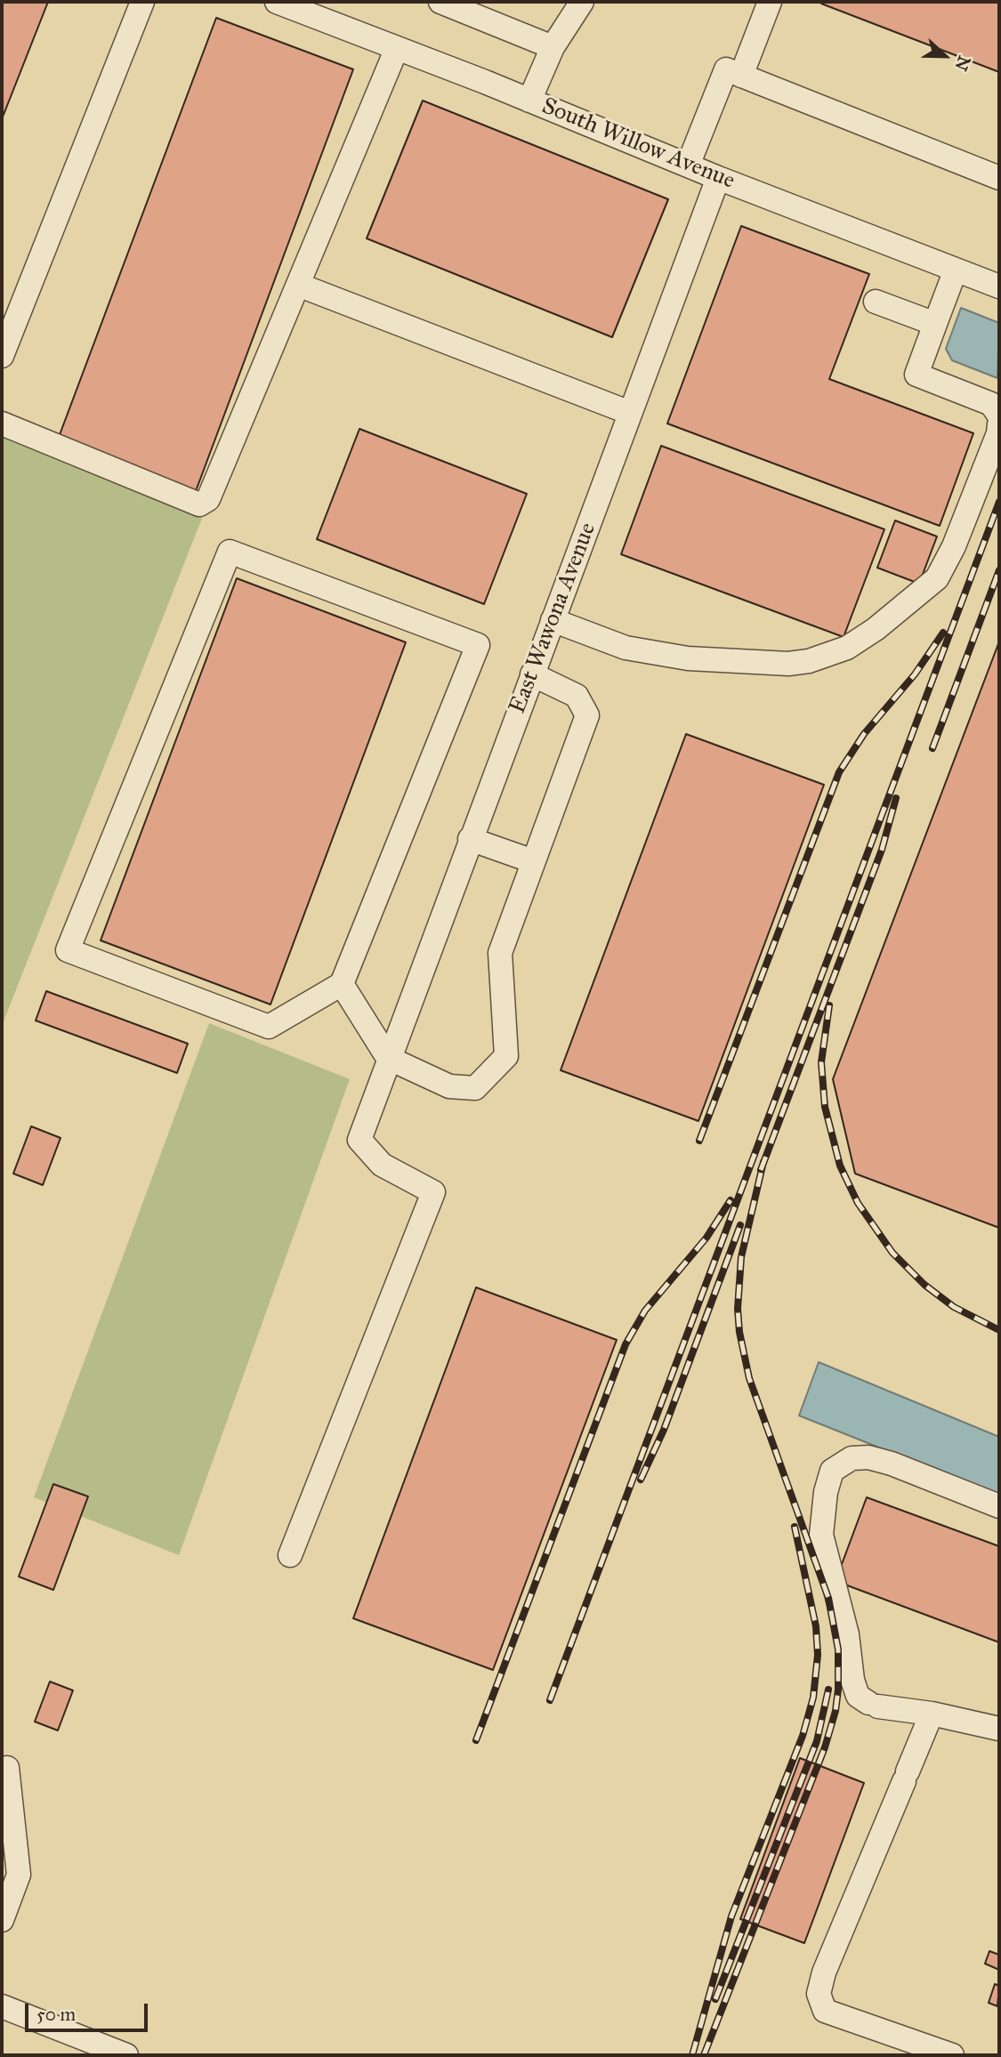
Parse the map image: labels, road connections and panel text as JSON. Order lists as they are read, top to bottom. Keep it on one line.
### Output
{"streets":{"street":["South Willow Avenue","East Wawona Avenue"]},"crossings":[["South Willow Avenue","East Wawona Avenue"]],"scale_bar":"50 m","north":"right"}
